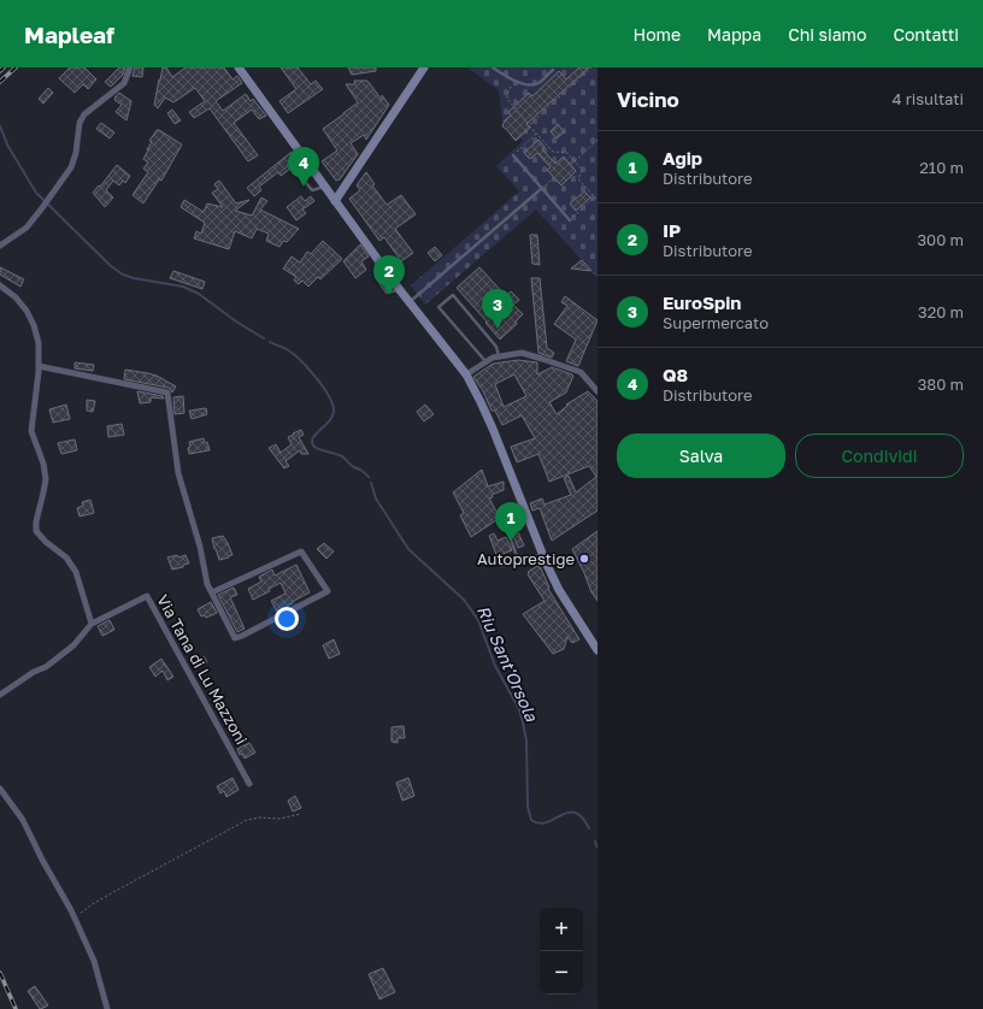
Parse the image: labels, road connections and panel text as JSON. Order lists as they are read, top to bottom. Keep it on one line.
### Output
{"streets":{"street":["Via Tana di Lu Mazzoni"]},"water":["Riu Sant'Orsola"],"places":["Autoprestige"],"page":{"header":"Mapleaf","nav":["Home","Mappa","Chi siamo","Contatti"],"heading":["Vicino","4 risultati"],"list":[{"mark":"1","name":"Agip","note":"Distributore","value":"210 m"},{"mark":"2","name":"IP","note":"Distributore","value":"300 m"},{"mark":"3","name":"EuroSpin","note":"Supermercato","value":"320 m"},{"mark":"4","name":"Q8","note":"Distributore","value":"380 m"}],"pins":["4","2","3","1"],"buttons":["Salva","Condividi"],"map_buttons":["+","−"]}}
